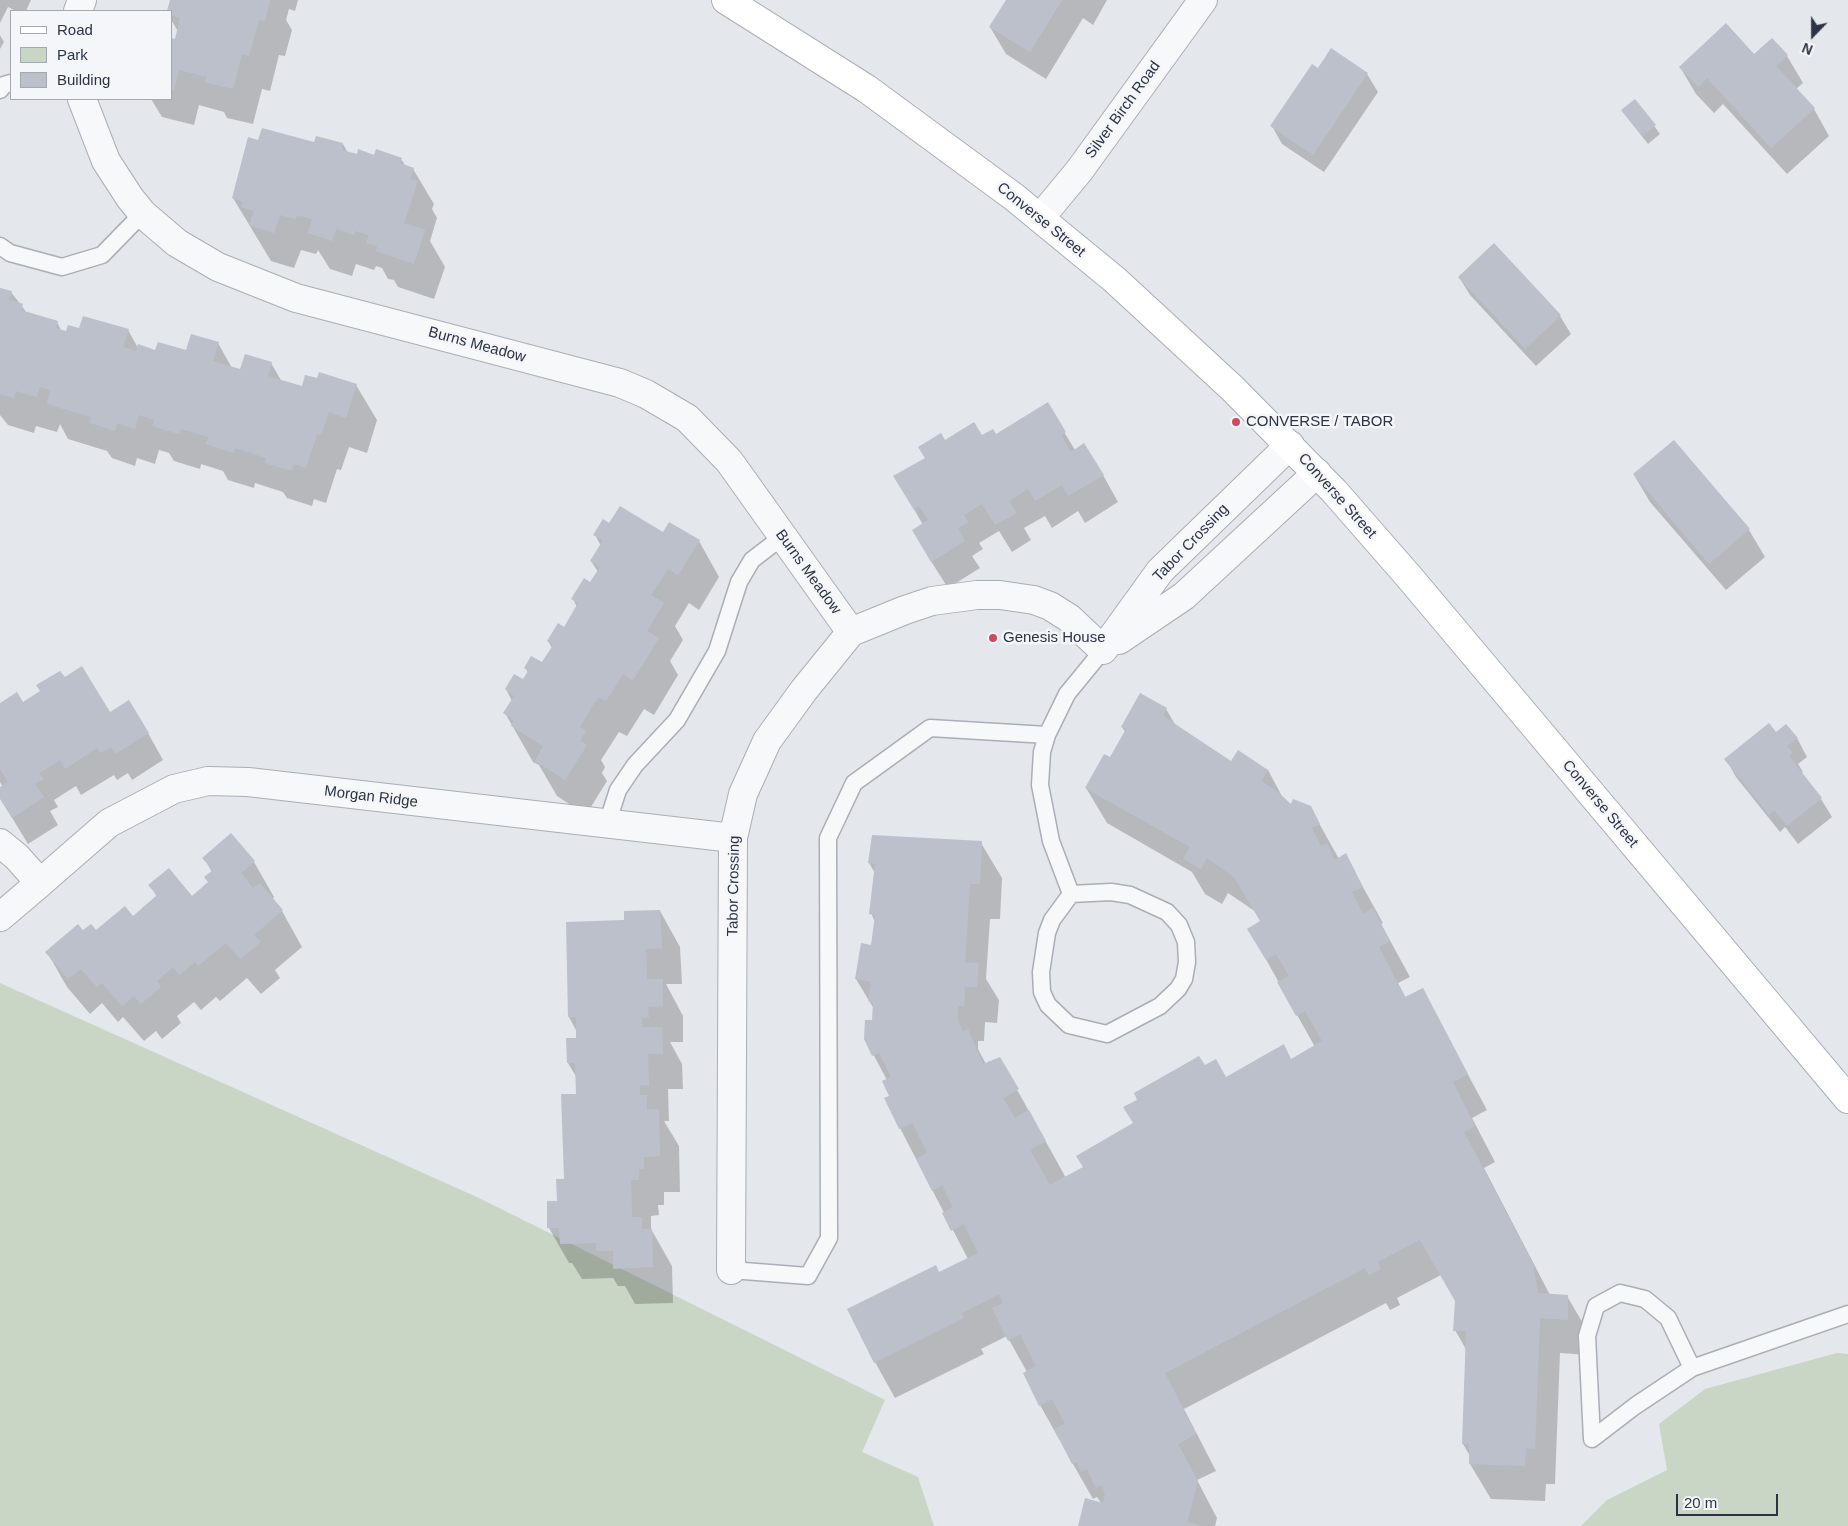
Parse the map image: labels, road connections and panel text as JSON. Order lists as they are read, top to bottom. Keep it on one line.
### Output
{"streets":{"main road":["Converse Street"],"street":["Silver Birch Road","Burns Meadow","Tabor Crossing","Morgan Ridge"]},"crossings":[["Silver Birch Road","Converse Street"],["Converse Street","Tabor Crossing"],["Burns Meadow","Tabor Crossing"],["Tabor Crossing","Morgan Ridge"]],"places":["CONVERSE / TABOR","Genesis House"],"legend":["Road","Park","Building"],"scale_bar":"20 m","north":"bottom"}
